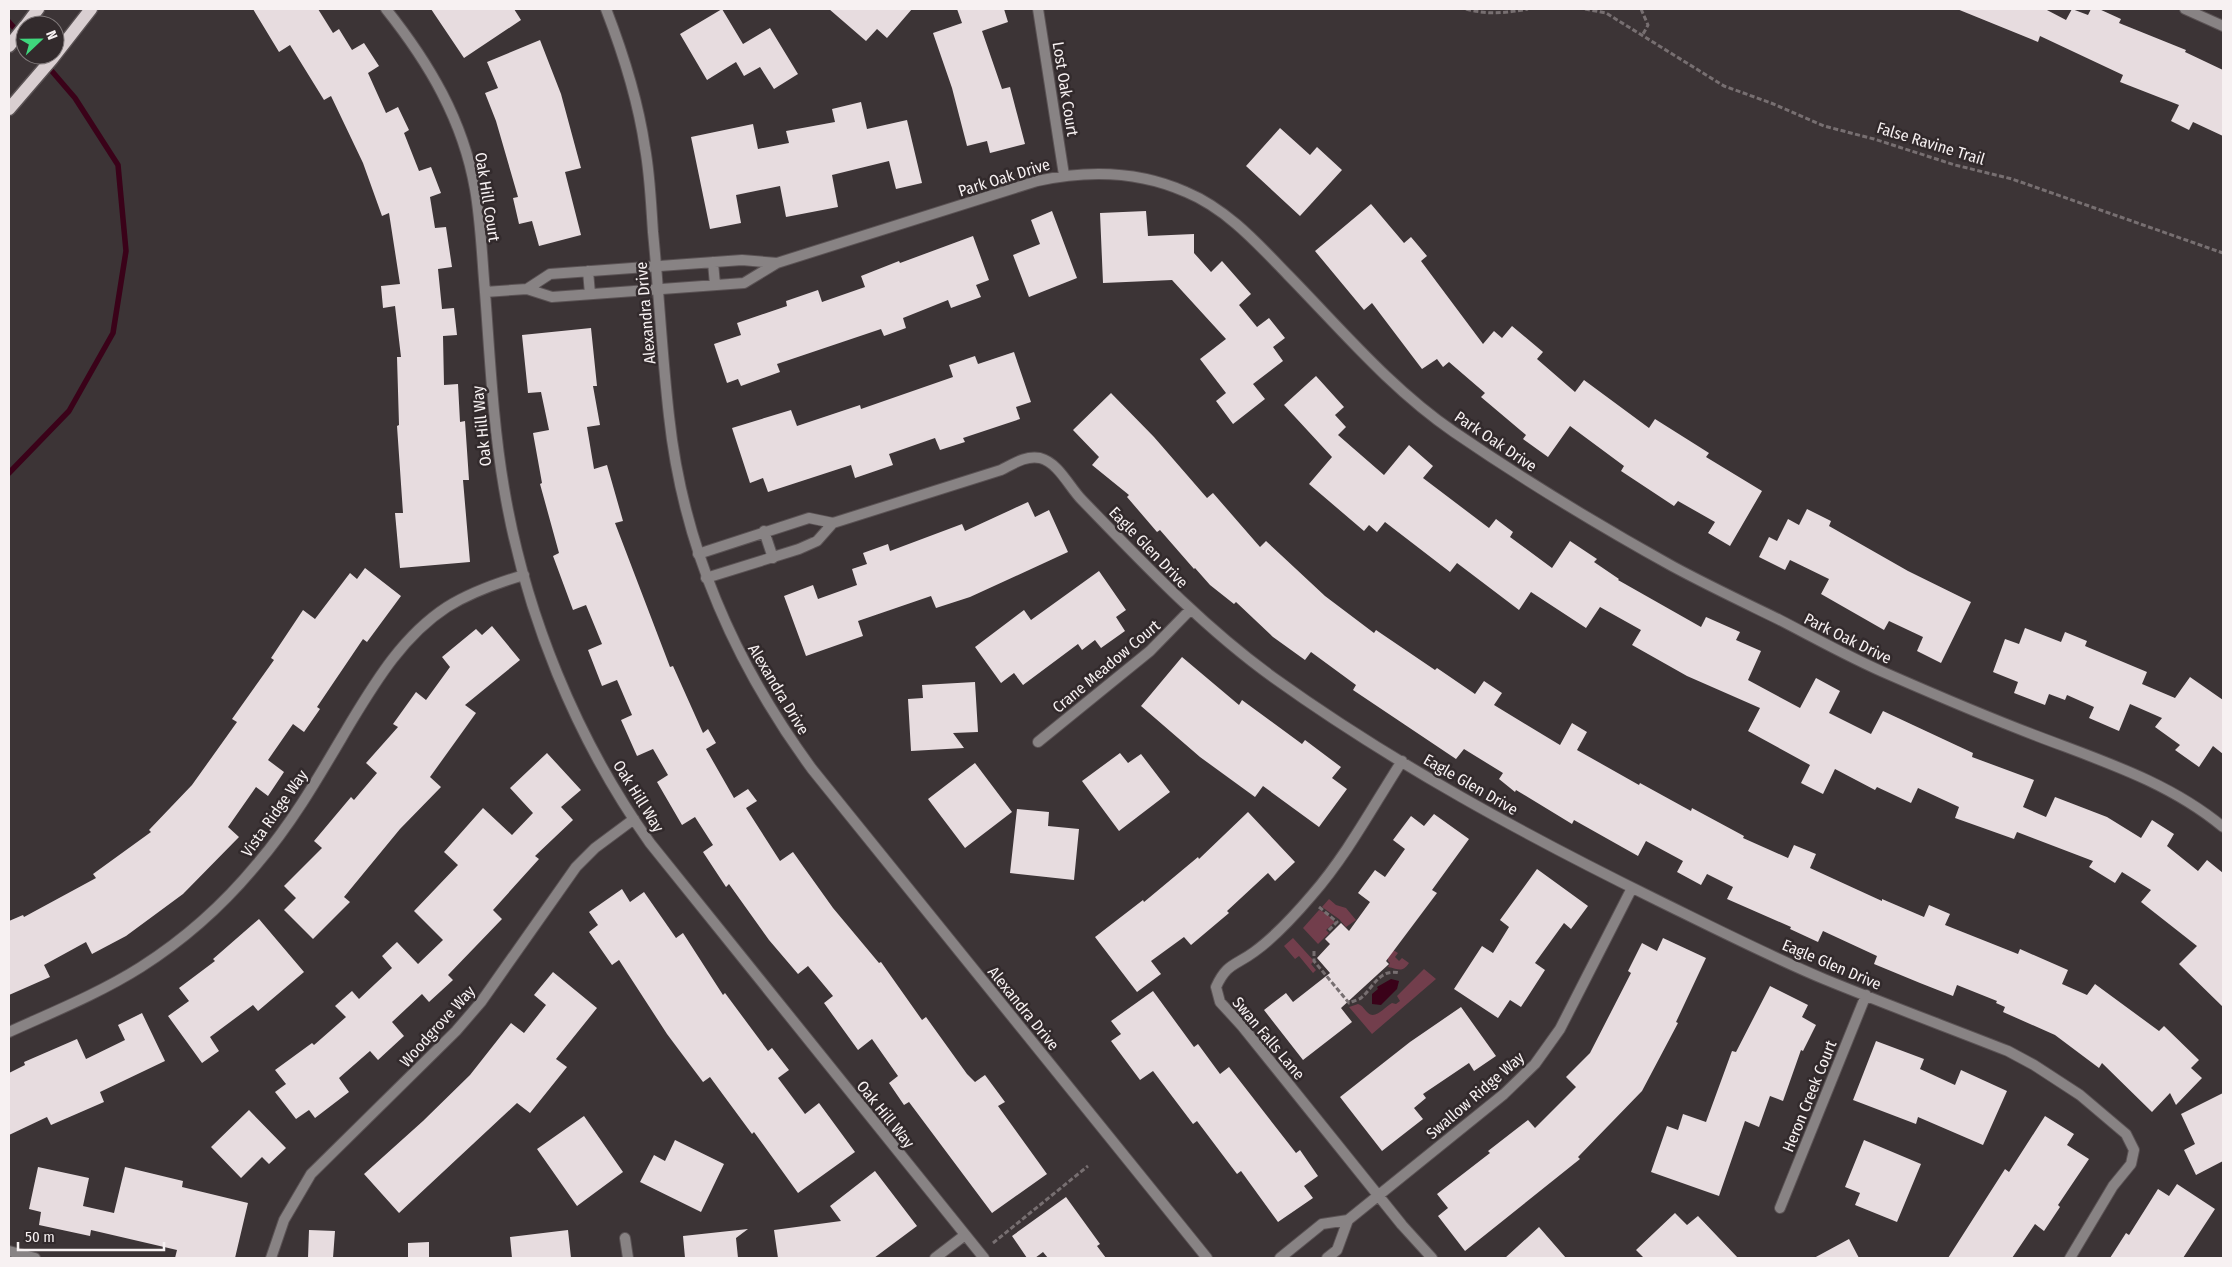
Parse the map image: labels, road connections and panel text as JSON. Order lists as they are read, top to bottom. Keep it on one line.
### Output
{"streets":{"street":["Lost Oak Court","Park Oak Drive","Oak Hill Court","Alexandra Drive","Oak Hill Way","Eagle Glen Drive","Crane Meadow Court","Vista Ridge Way","Woodgrove Way","Swan Falls Lane","Swallow Ridge Way","Heron Creek Court"],"path":["False Ravine Trail"]},"crossings":[["Lost Oak Court","Park Oak Drive"],["Park Oak Drive","Alexandra Drive"],["Oak Hill Court","Oak Hill Way"],["Alexandra Drive","Eagle Glen Drive"],["Oak Hill Way","Vista Ridge Way"],["Oak Hill Way","Woodgrove Way"],["Eagle Glen Drive","Crane Meadow Court"],["Eagle Glen Drive","Swan Falls Lane"],["Eagle Glen Drive","Swallow Ridge Way"],["Eagle Glen Drive","Heron Creek Court"],["Swan Falls Lane","Swallow Ridge Way"]],"scale_bar":"50 m","north":"right"}
